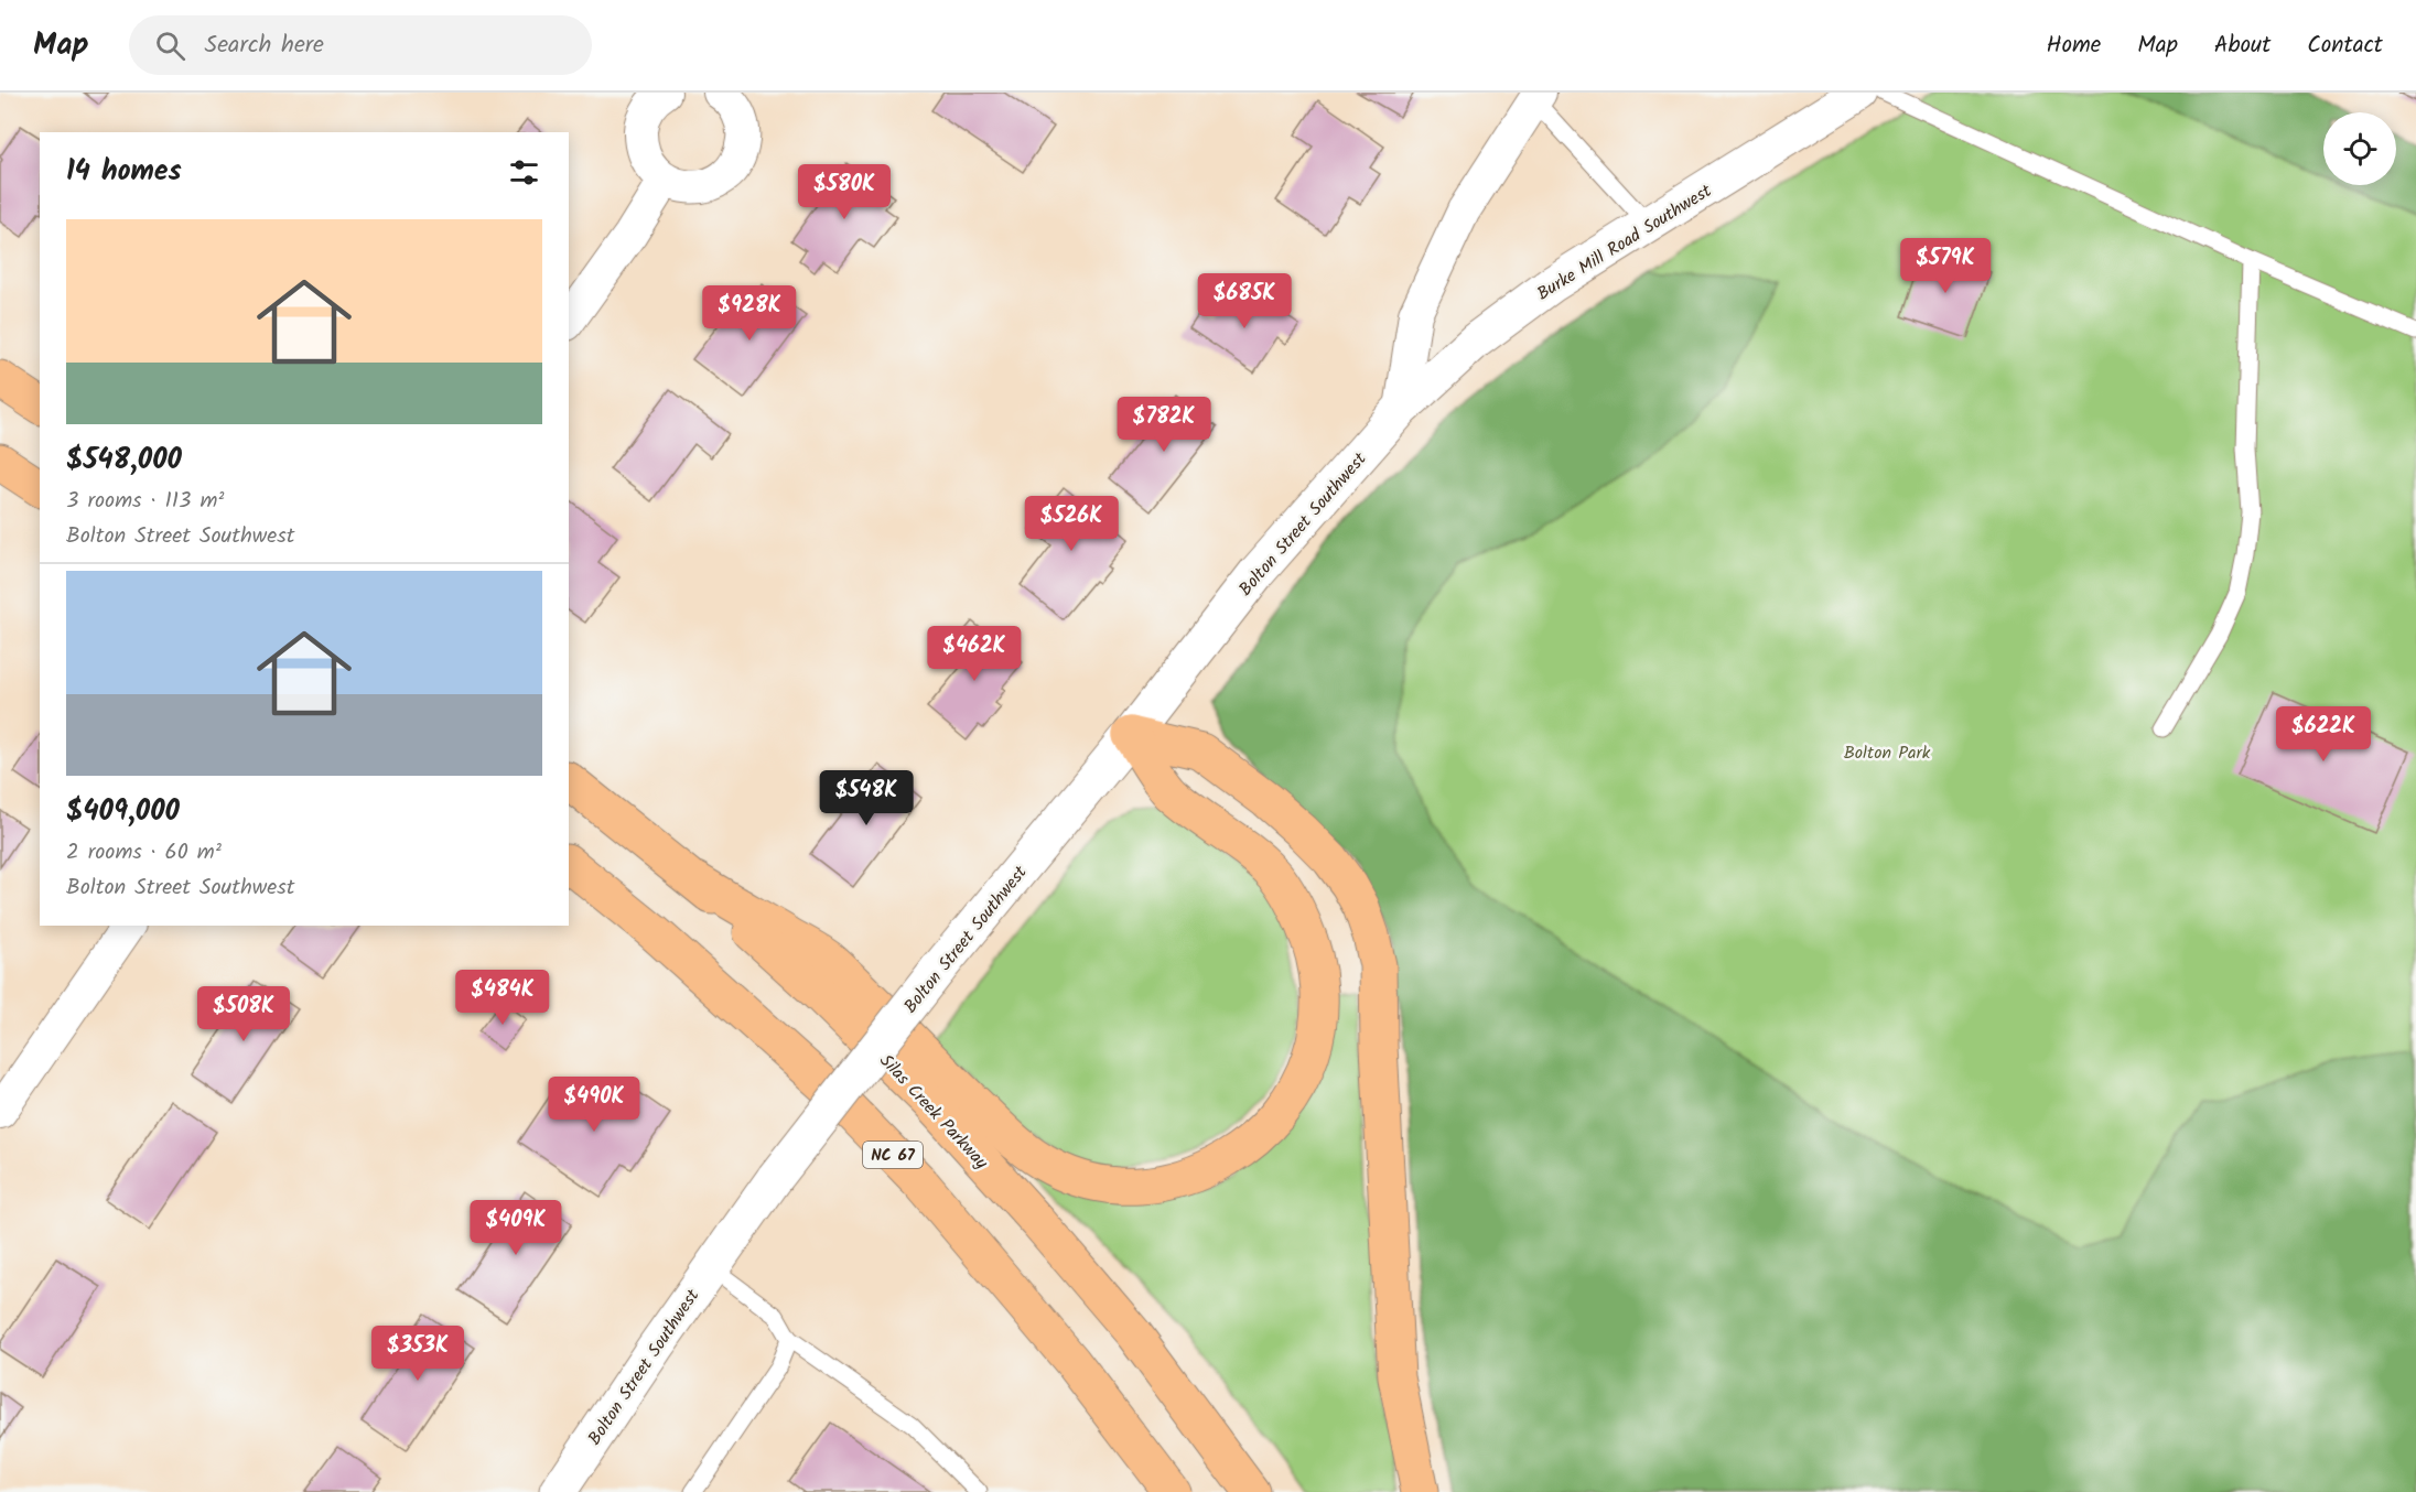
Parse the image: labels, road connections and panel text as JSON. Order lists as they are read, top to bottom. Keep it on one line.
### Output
{"streets":{"main road":["Silas Creek Parkway","NC 67"],"street":["Burke Mill Road Southwest","Bolton Street Southwest"]},"crossings":[["Burke Mill Road Southwest","Bolton Street Southwest"]],"parks":["Bolton Park"],"page":{"header":"Map","search":"Search here","nav":["Home","Map","About","Contact"],"heading":"14 homes","price":["$580K","$579K","$685K","$928K","$782K","$526K","$462K","$622K","$548K","$484K","$508K","$490K","$409K","$353K"],"list":[{"name":"$548,000","note":"3 rooms · 113 m² · Bolton Street Southwest"},{"name":"$409,000","note":"2 rooms · 60 m² · Bolton Street Southwest"}]}}
